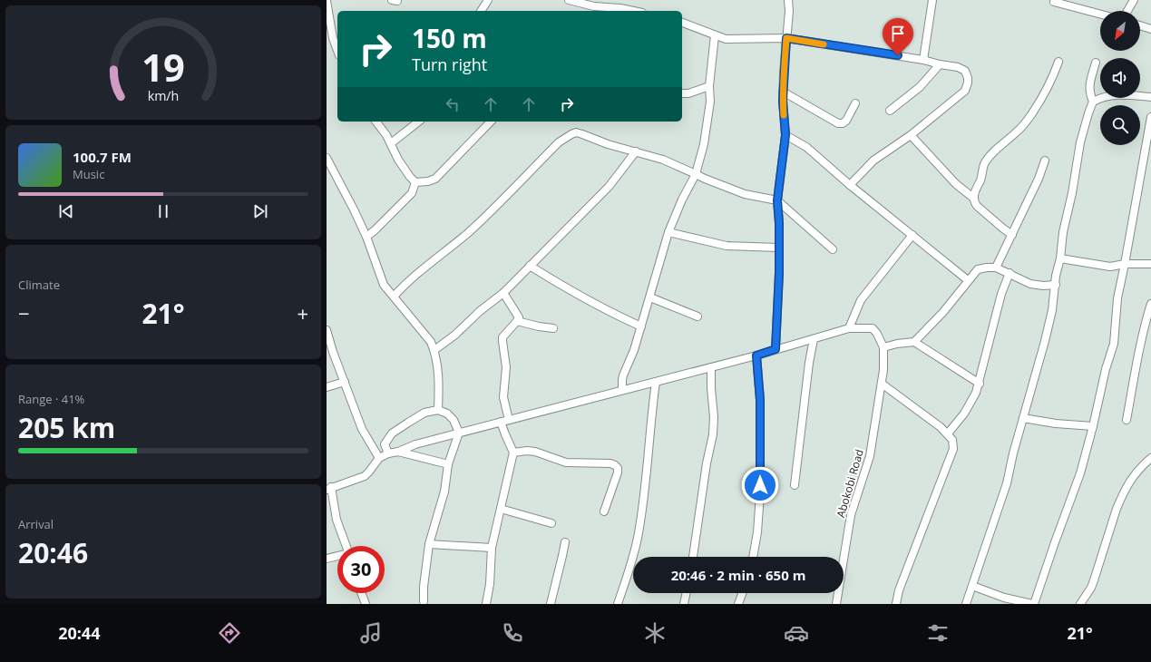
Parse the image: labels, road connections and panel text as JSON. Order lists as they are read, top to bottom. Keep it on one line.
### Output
{"streets":{"street":["Abokobi Road"]},"north":"bottom left","page":{"turn":["150 m","Turn right"],"song":["100.7 FM","Music"],"tile":["Climate",["Range · 41%","205 km"],["Arrival","20:46"]],"heat":["−","21°","+"],"limit":"30","trip":"20:46 · 2 min · 650 m","tabs":["20:44","21°"],"gauge":["19","km/h"]}}
